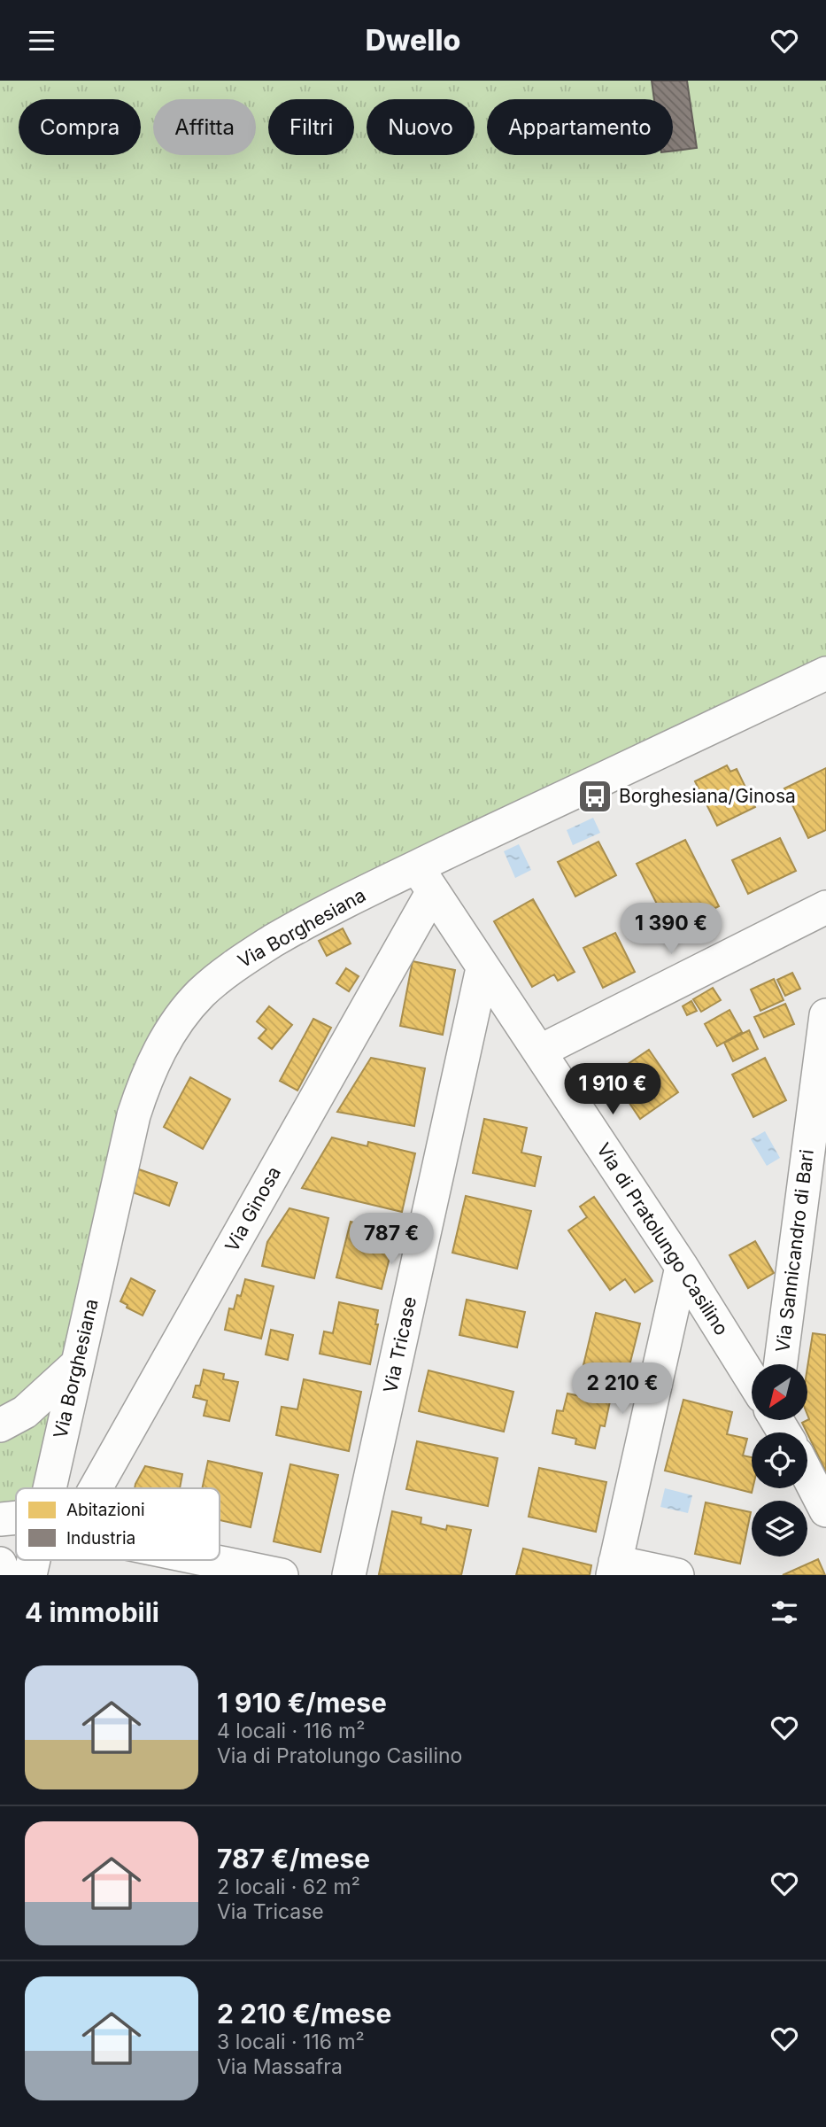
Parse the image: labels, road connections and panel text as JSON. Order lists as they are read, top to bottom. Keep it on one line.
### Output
{"streets":{"street":["Via Borghesiana","Via Ginosa","Via di Pratolungo Casilino","Via Sannicandro di Bari","Via Tricase"]},"crossings":[["Via Borghesiana","Via Ginosa"],["Via Borghesiana","Via di Pratolungo Casilino"],["Via Ginosa","Via di Pratolungo Casilino"],["Via di Pratolungo Casilino","Via Tricase"]],"places":{"bus stop":["Borghesiana/Ginosa"]},"legend":["Abitazioni","Industria"],"north":"bottom left","page":{"header":"Dwello","chip":["Compra","Affitta","Filtri","Nuovo","Appartamento"],"price":["1 390 €","1 910 €","787 €","2 210 €"],"heading":"4 immobili","list":[{"name":"1 910 €/mese","note":"4 locali · 116 m² · Via di Pratolungo Casilino"},{"name":"787 €/mese","note":"2 locali · 62 m² · Via Tricase"},{"name":"2 210 €/mese","note":"3 locali · 116 m² · Via Massafra"}]}}
